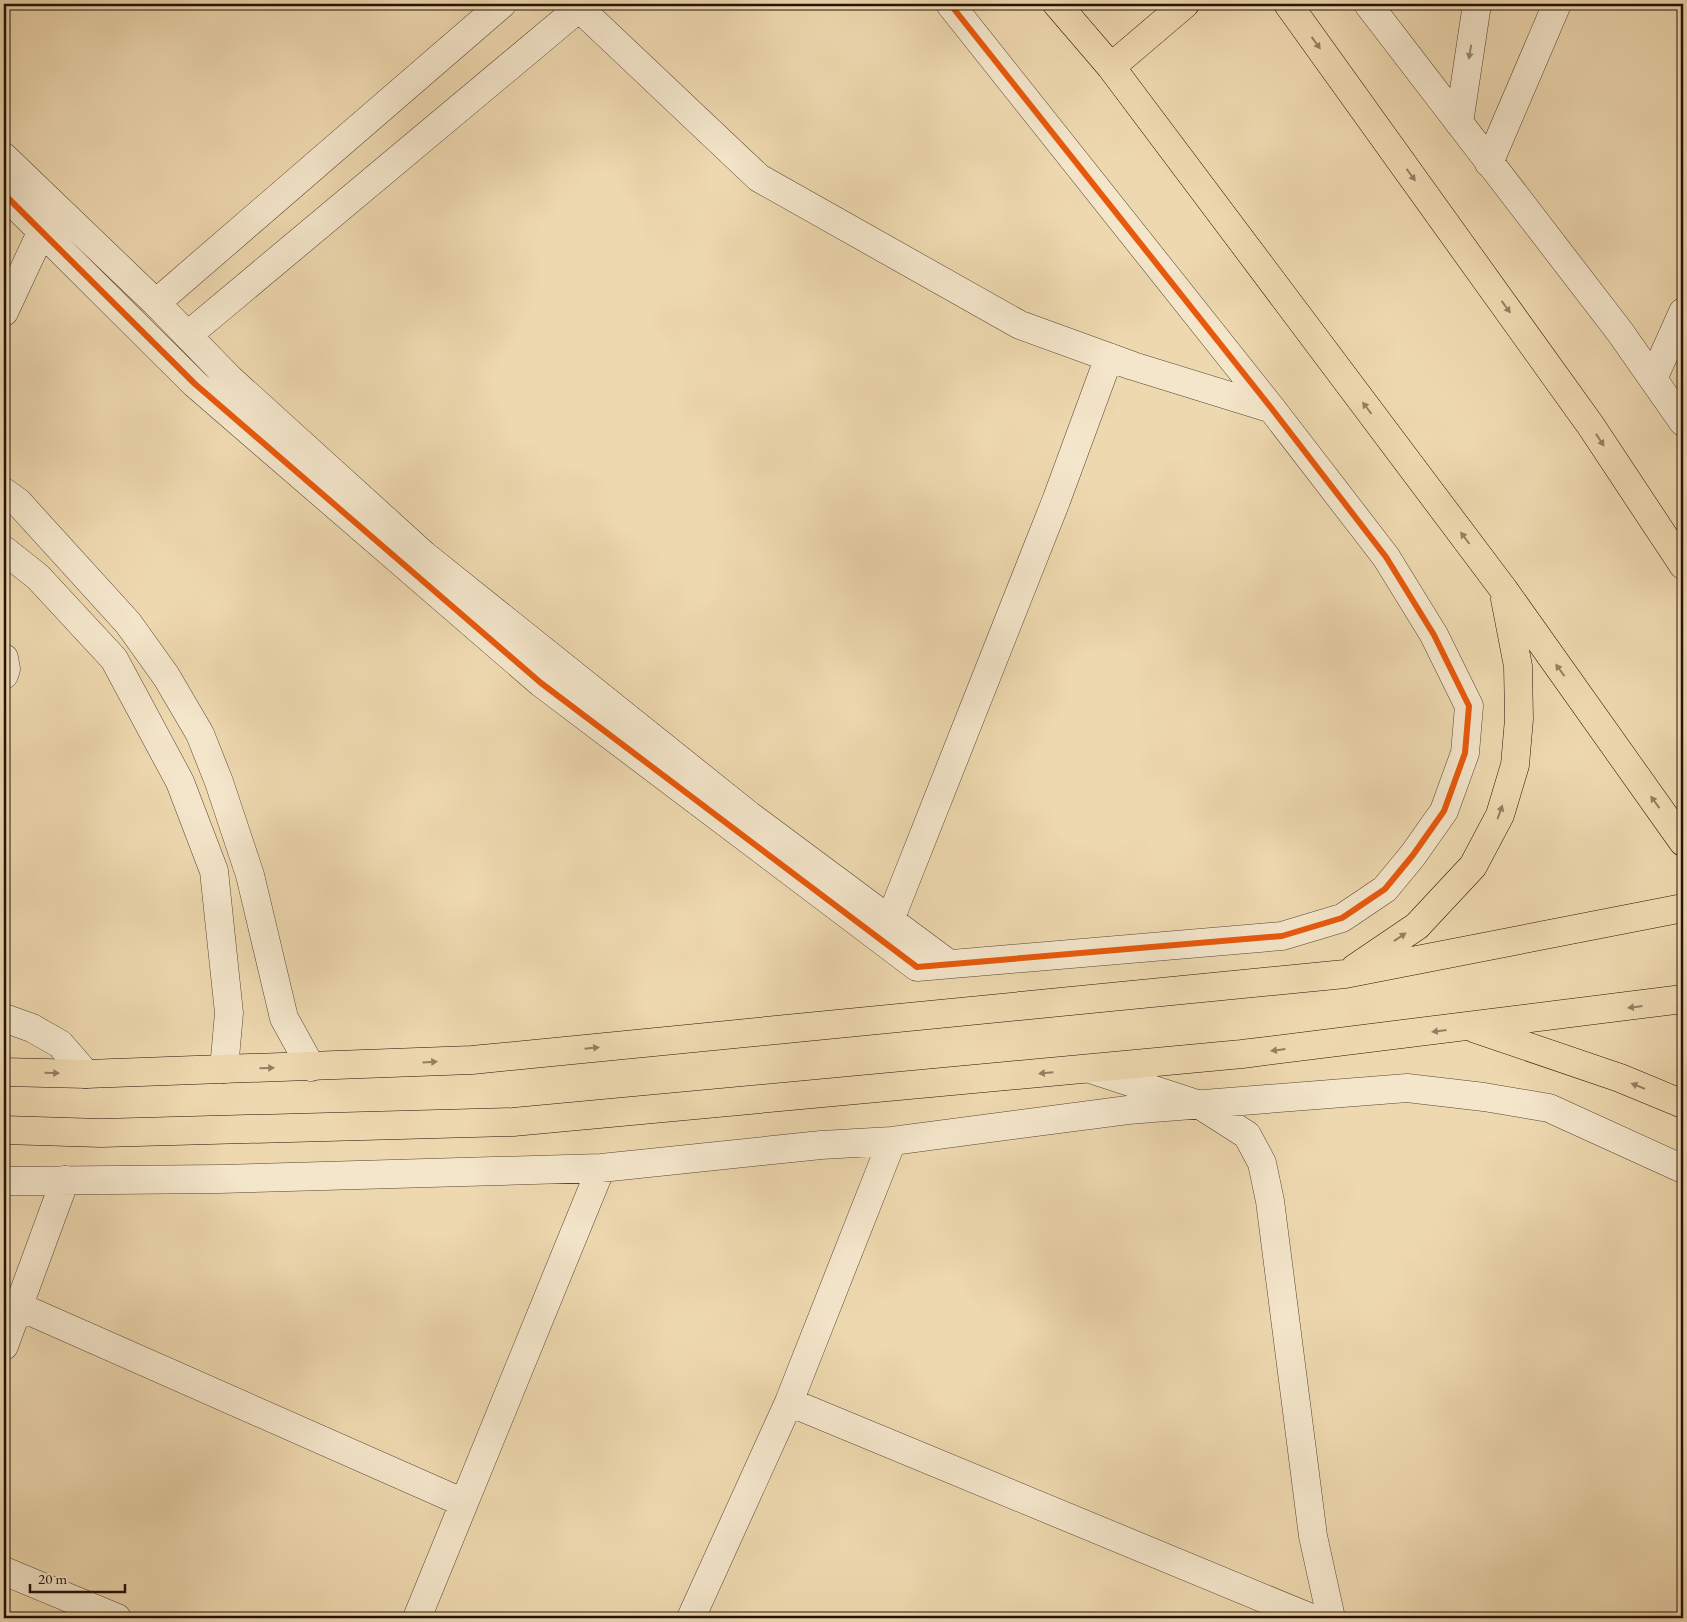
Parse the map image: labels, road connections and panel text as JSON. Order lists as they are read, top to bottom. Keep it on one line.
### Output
{"scale_bar":"20 m"}
